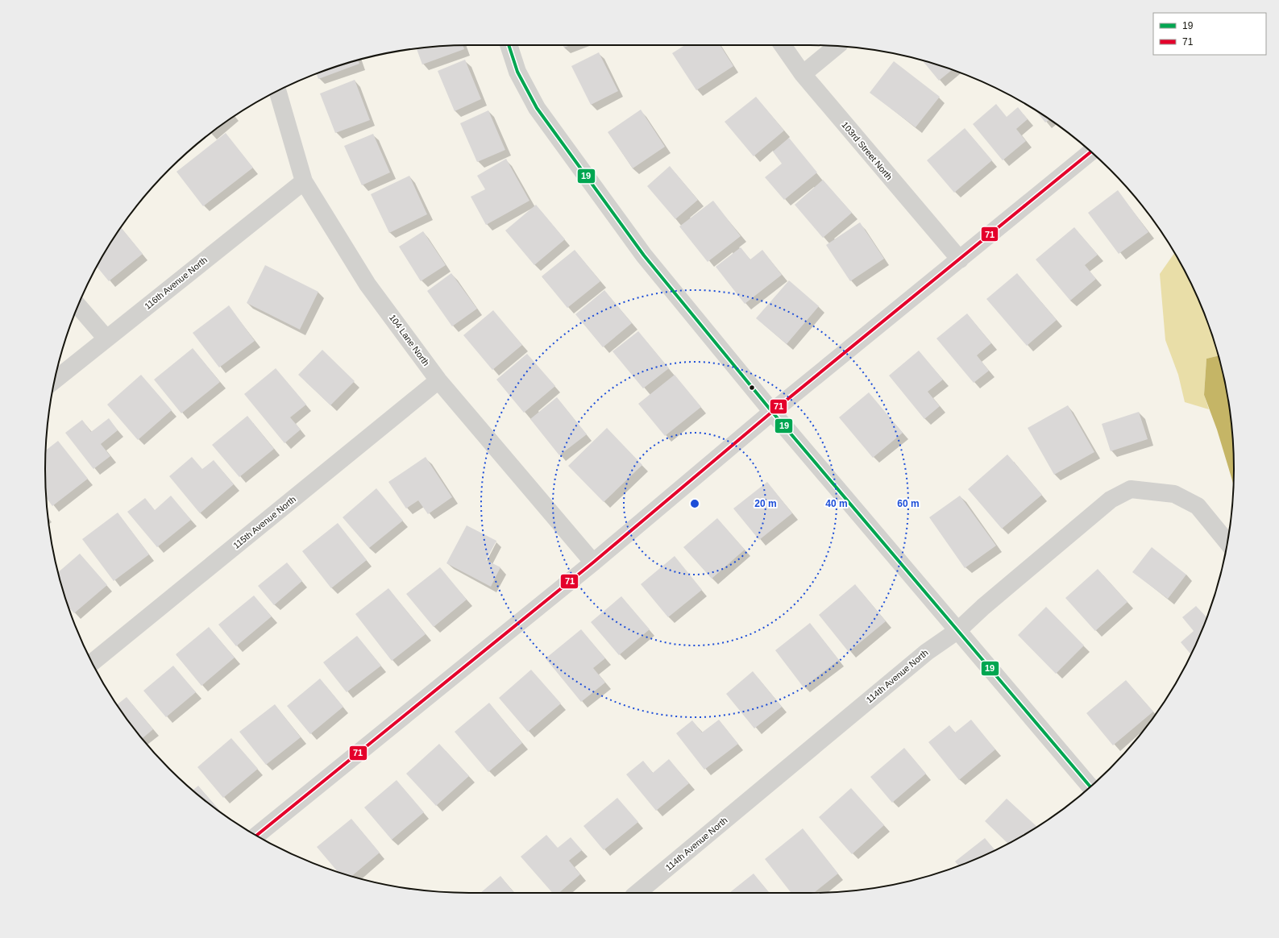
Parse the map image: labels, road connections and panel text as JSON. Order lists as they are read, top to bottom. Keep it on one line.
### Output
{"streets":{"street":["103rd Street North","116th Avenue North","104 Lane North","115th Avenue North","114th Avenue North"]},"crossings":[["116th Avenue North","104 Lane North"],["104 Lane North","115th Avenue North"]],"lines":["transit line 19","transit line 71"],"legend":["19","71"],"rings":["20 m","40 m","60 m"]}
